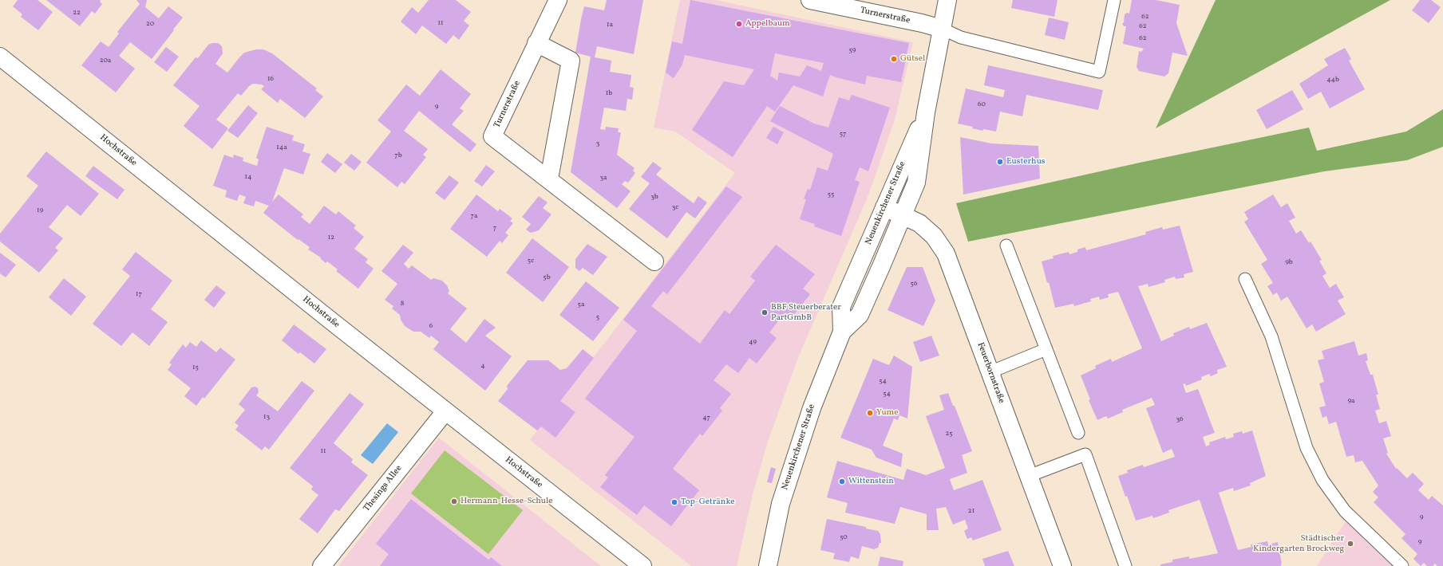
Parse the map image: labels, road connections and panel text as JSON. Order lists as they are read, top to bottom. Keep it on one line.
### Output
{"streets":{"street":["Turnerstraße","Hochstraße","Neuenkirchener Straße","Feuerbornstraße","Thesings Allee"]},"crossings":[["Turnerstraße","Neuenkirchener Straße"],["Hochstraße","Thesings Allee"],["Neuenkirchener Straße","Feuerbornstraße"]],"places":["Appelbaum","Gütsel","Eusterhus","BBF Steuerberater PartGmbB","Yume","Wittenstein","Hermann-Hesse-Schule","Top-Getränke","Städtischer Kindergarten Brockweg"],"house_numbers":["22","62","11","20","1a","62","62","59","20a","16","44b","1b","60","9","57","3","14a","7b","14","3a","55","3b","3c","19","7a","7","12","5c","9b","5b","56","17","8","5a","5","6","49","4","15","54","54","9a","13","47","36","25","11","21","9","50","9"]}
